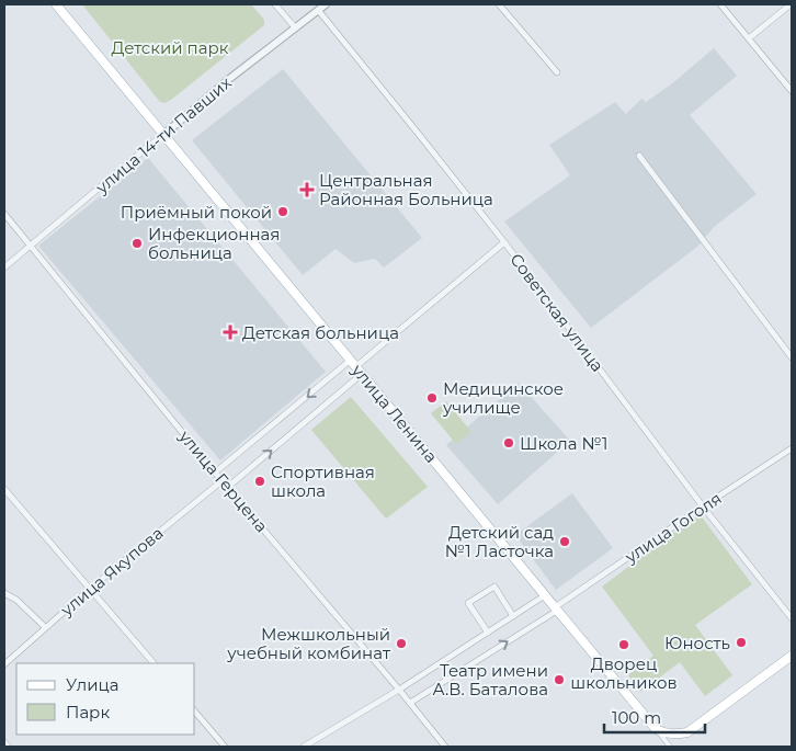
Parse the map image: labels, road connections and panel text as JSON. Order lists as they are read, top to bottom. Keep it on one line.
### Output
{"streets":{"main road":["улица Ленина"],"street":["улица 14-ти Павших","Советская улица","улица Герцена","улица Гоголя","улица Якупова"]},"crossings":[["улица 14-ти Павших","Советская улица"],["улица 14-ти Павших","улица Ленина"],["улица 14-ти Павших","улица Герцена"],["Советская улица","улица Гоголя"],["улица Ленина","улица Гоголя"],["улица Герцена","улица Гоголя"],["улица Герцена","улица Якупова"]],"parks":["Детский парк"],"places":{"health":["Центральная Районная Больница","Детская больница"],"other":["Приёмный покой","Инфекционная больница","Медицинское училище","Школа №1","Спортивная школа","Детский сад №1 Ласточка","Юность","Межшкольный учебный комбинат","Дворец школьников","Театр имени А.В. Баталова"]},"legend":["Улица","Парк"],"scale_bar":"100 m"}
